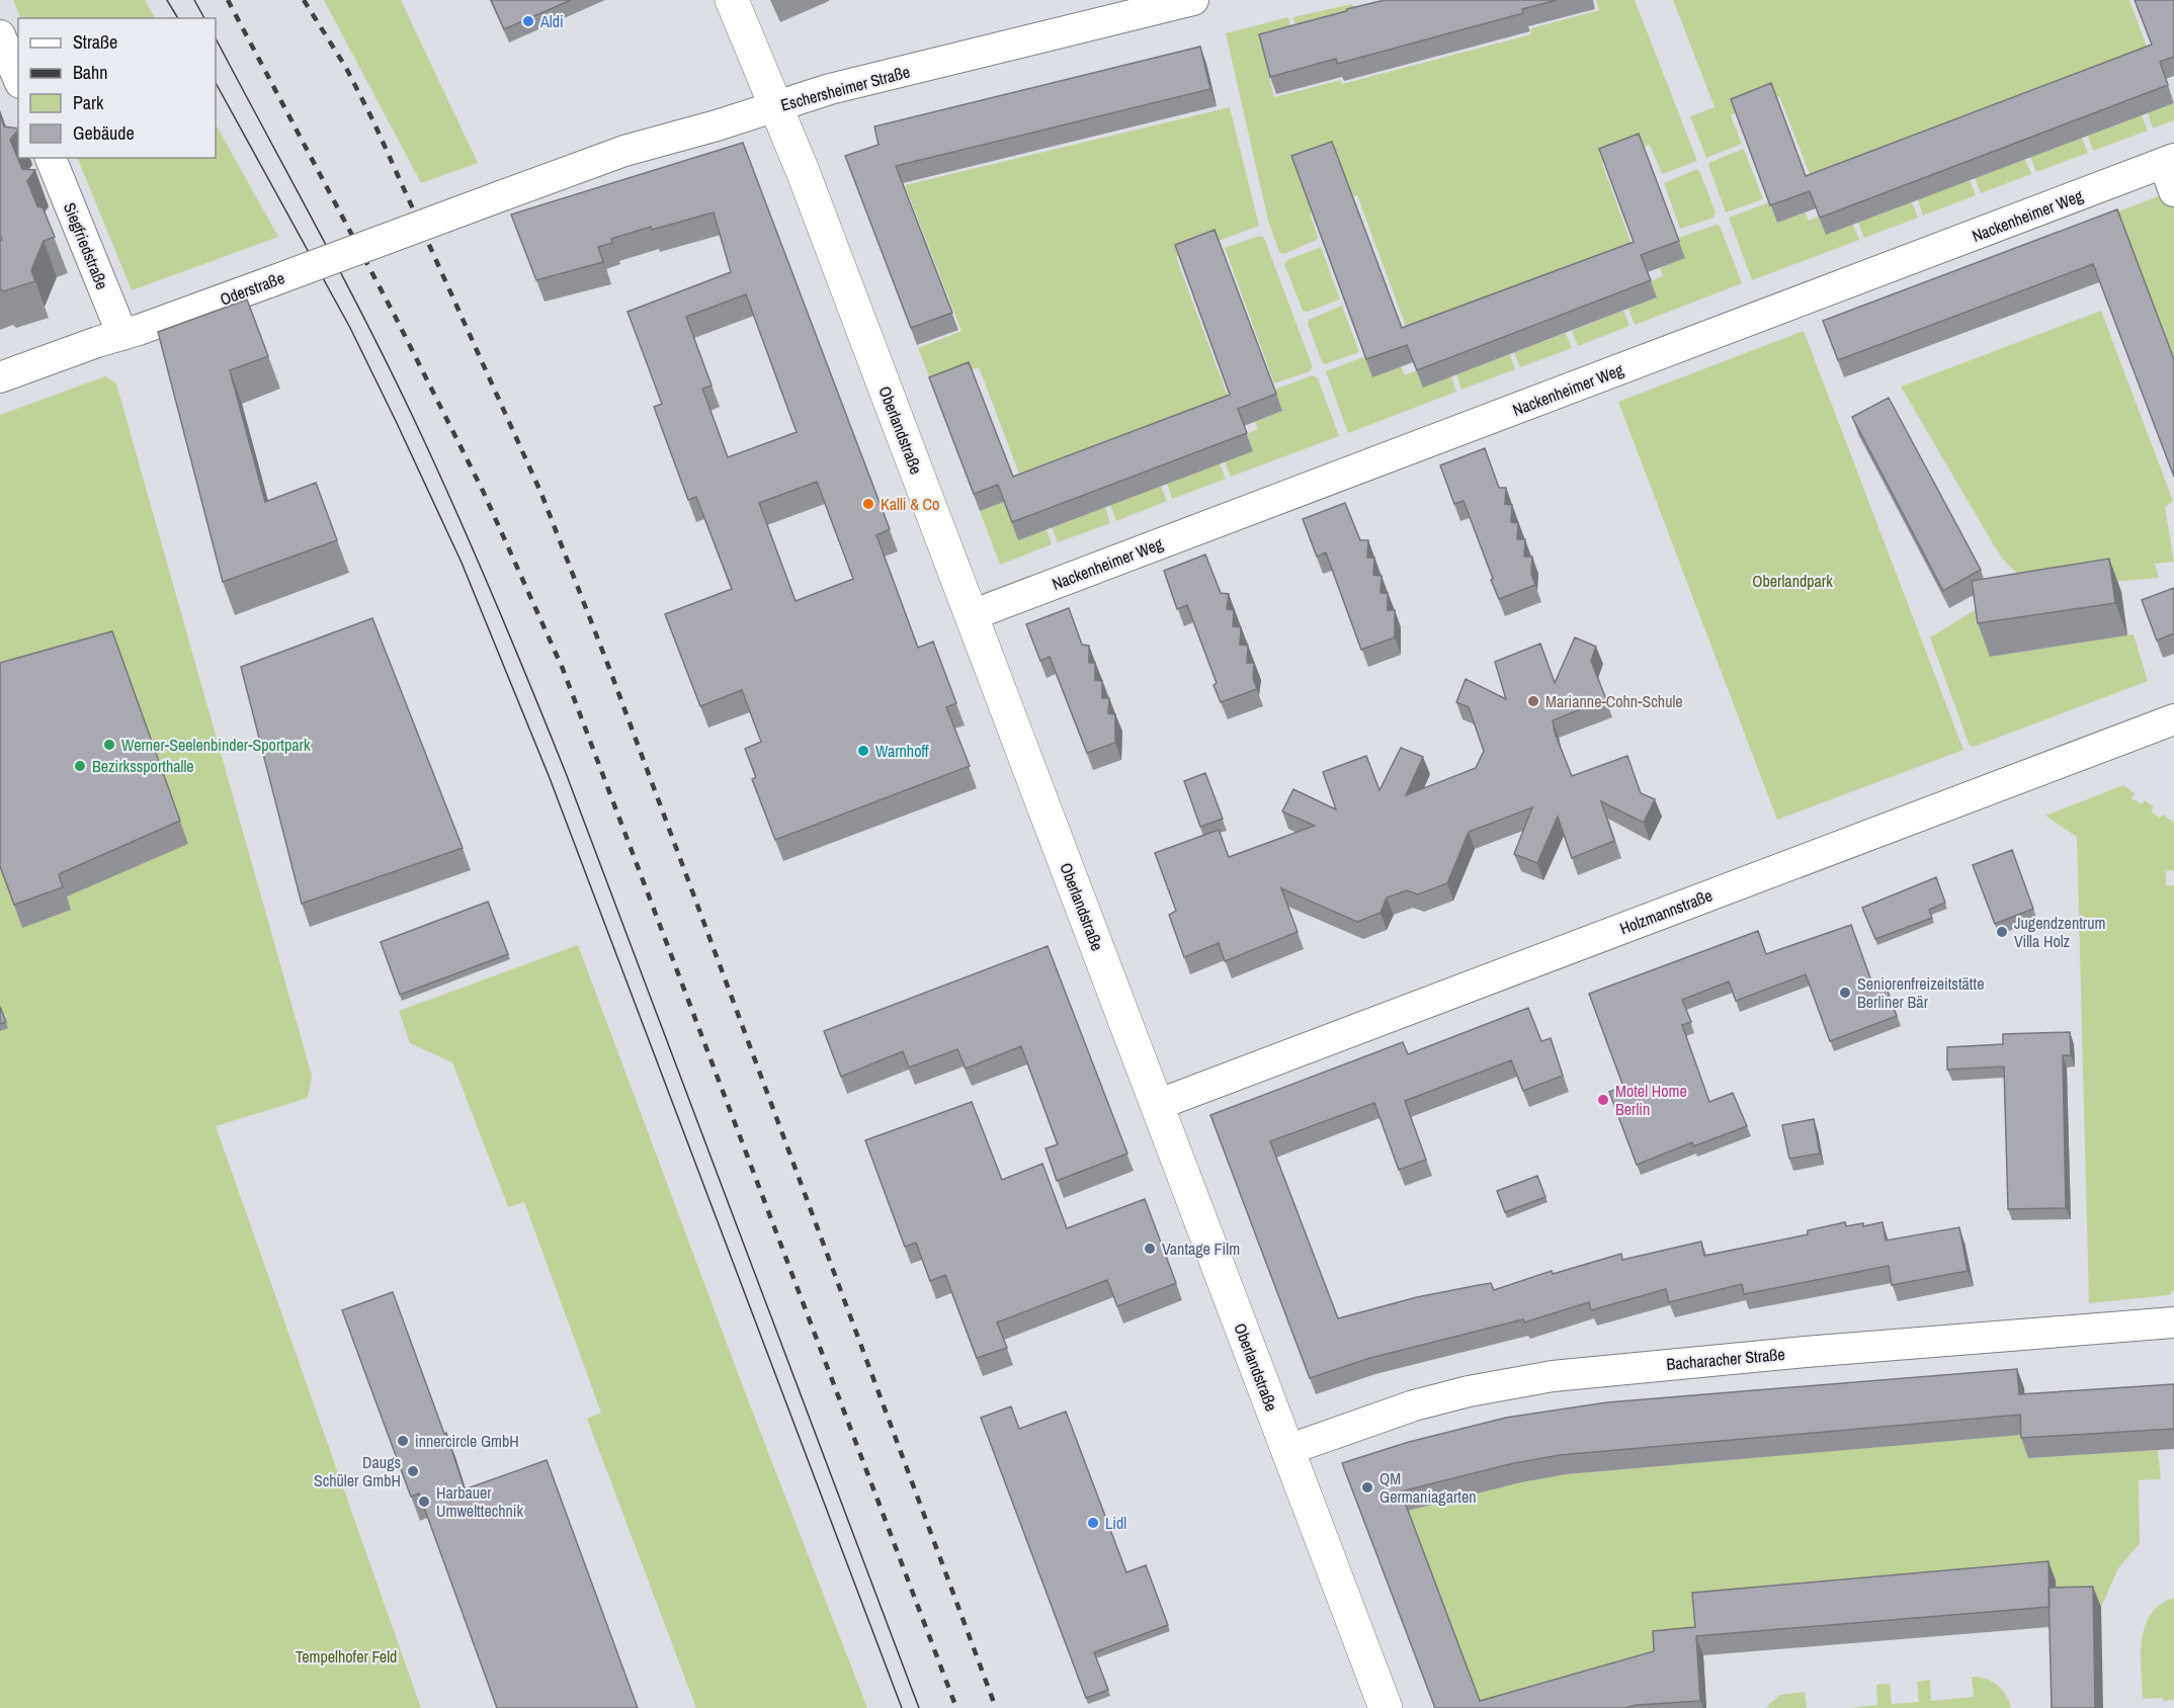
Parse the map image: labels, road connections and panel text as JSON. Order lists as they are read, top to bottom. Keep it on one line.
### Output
{"streets":{"street":["Eschersheimer Straße","Nackenheimer Weg","Siegfriedstraße","Oderstraße","Oberlandstraße","Holzmannstraße","Bacharacher Straße"]},"crossings":[["Eschersheimer Straße","Oderstraße"],["Eschersheimer Straße","Oberlandstraße"],["Nackenheimer Weg","Oberlandstraße"],["Siegfriedstraße","Oderstraße"],["Oberlandstraße","Holzmannstraße"],["Oberlandstraße","Bacharacher Straße"]],"parks":["Oberlandpark","Tempelhofer Feld"],"places":["Aldi","Kalli & Co","Marianne-Cohn-Schule","Werner-Seelenbinder-Sportpark","Warnhoff","Bezirkssporthalle","Jugendzentrum Villa Holz","Seniorenfreizeitstätte Berliner Bär","Motel Home Berlin","Vantage Film","innercircle GmbH","Daugs Schüler GmbH","QM Germaniagarten","Harbauer Umwelttechnik","Lidl"],"legend":["Straße","Bahn","Park","Gebäude"]}
